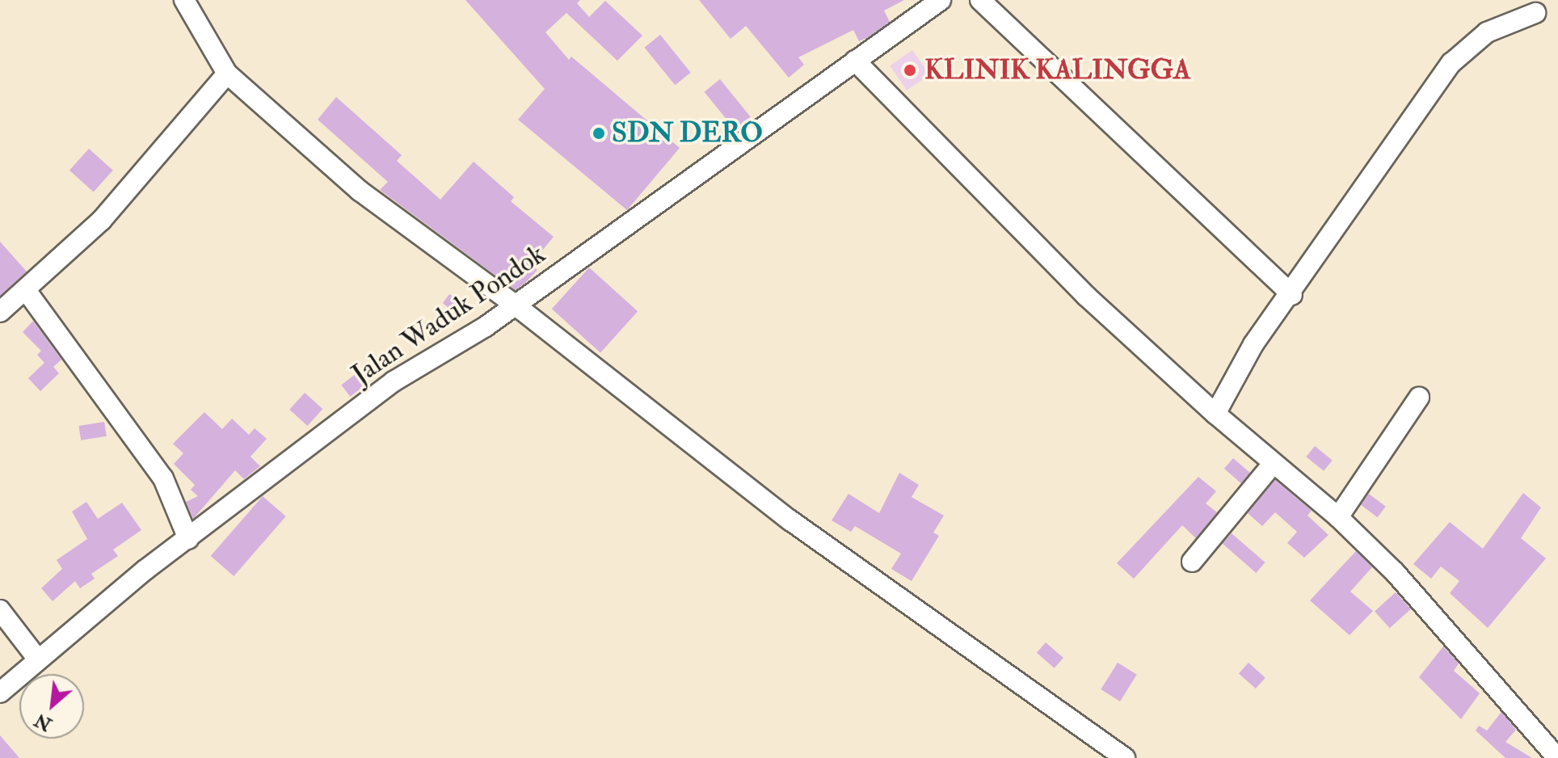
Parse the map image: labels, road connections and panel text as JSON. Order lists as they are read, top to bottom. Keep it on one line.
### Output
{"streets":{"street":["Jalan Waduk Pondok"]},"places":["KLINIK KALINGGA","SDN DERO"],"north":"bottom left"}
